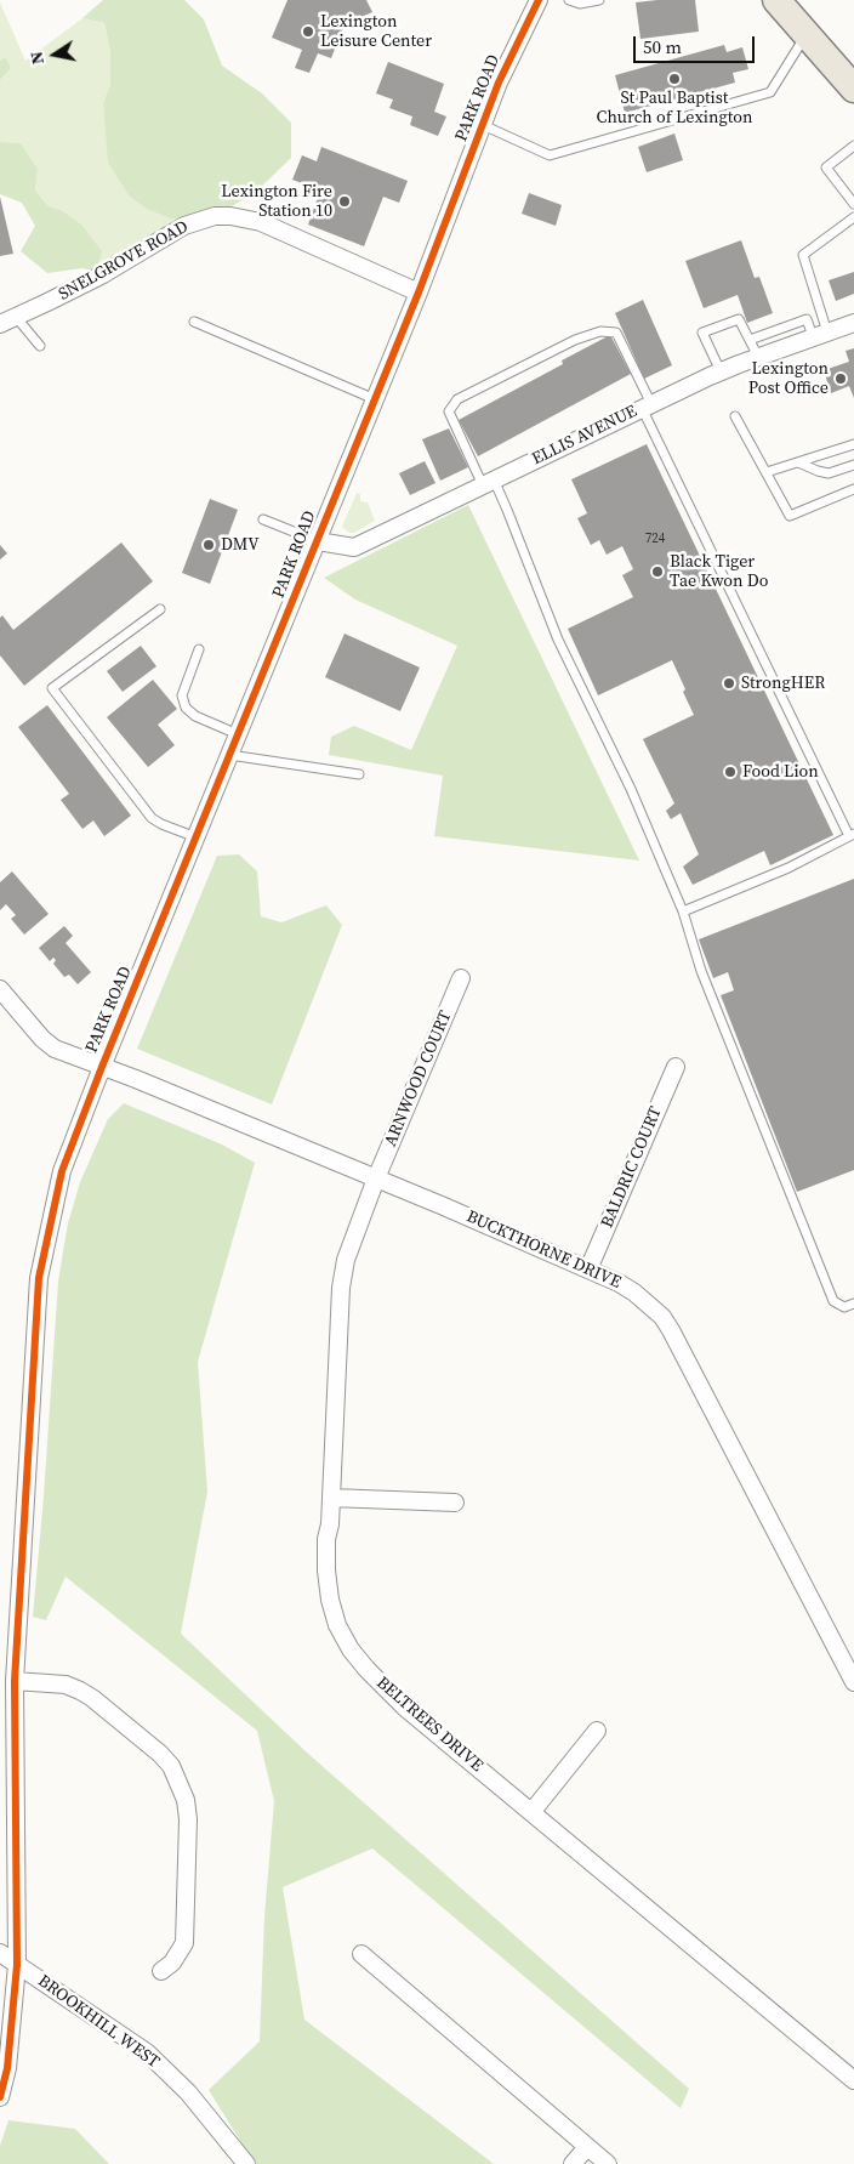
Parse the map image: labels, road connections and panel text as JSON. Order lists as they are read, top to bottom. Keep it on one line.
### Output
{"streets":{"street":["PARK ROAD","SNELGROVE ROAD","ELLIS AVENUE","ARNWOOD COURT","BALDRIC COURT","BUCKTHORNE DRIVE","BELTREES DRIVE","BROOKHILL WEST"]},"crossings":[["PARK ROAD","SNELGROVE ROAD"],["PARK ROAD","ELLIS AVENUE"],["PARK ROAD","BUCKTHORNE DRIVE"],["PARK ROAD","BROOKHILL WEST"],["ARNWOOD COURT","BUCKTHORNE DRIVE"],["ARNWOOD COURT","BELTREES DRIVE"],["BALDRIC COURT","BUCKTHORNE DRIVE"],["BUCKTHORNE DRIVE","BELTREES DRIVE"]],"places":["Lexington Leisure Center","St Paul Baptist Church of Lexington","Lexington Fire Station 10","Lexington Post Office","DMV","Black Tiger Tae Kwon Do","StrongHER","Food Lion"],"house_numbers":["724"],"scale_bar":"50 m","north":"left"}
